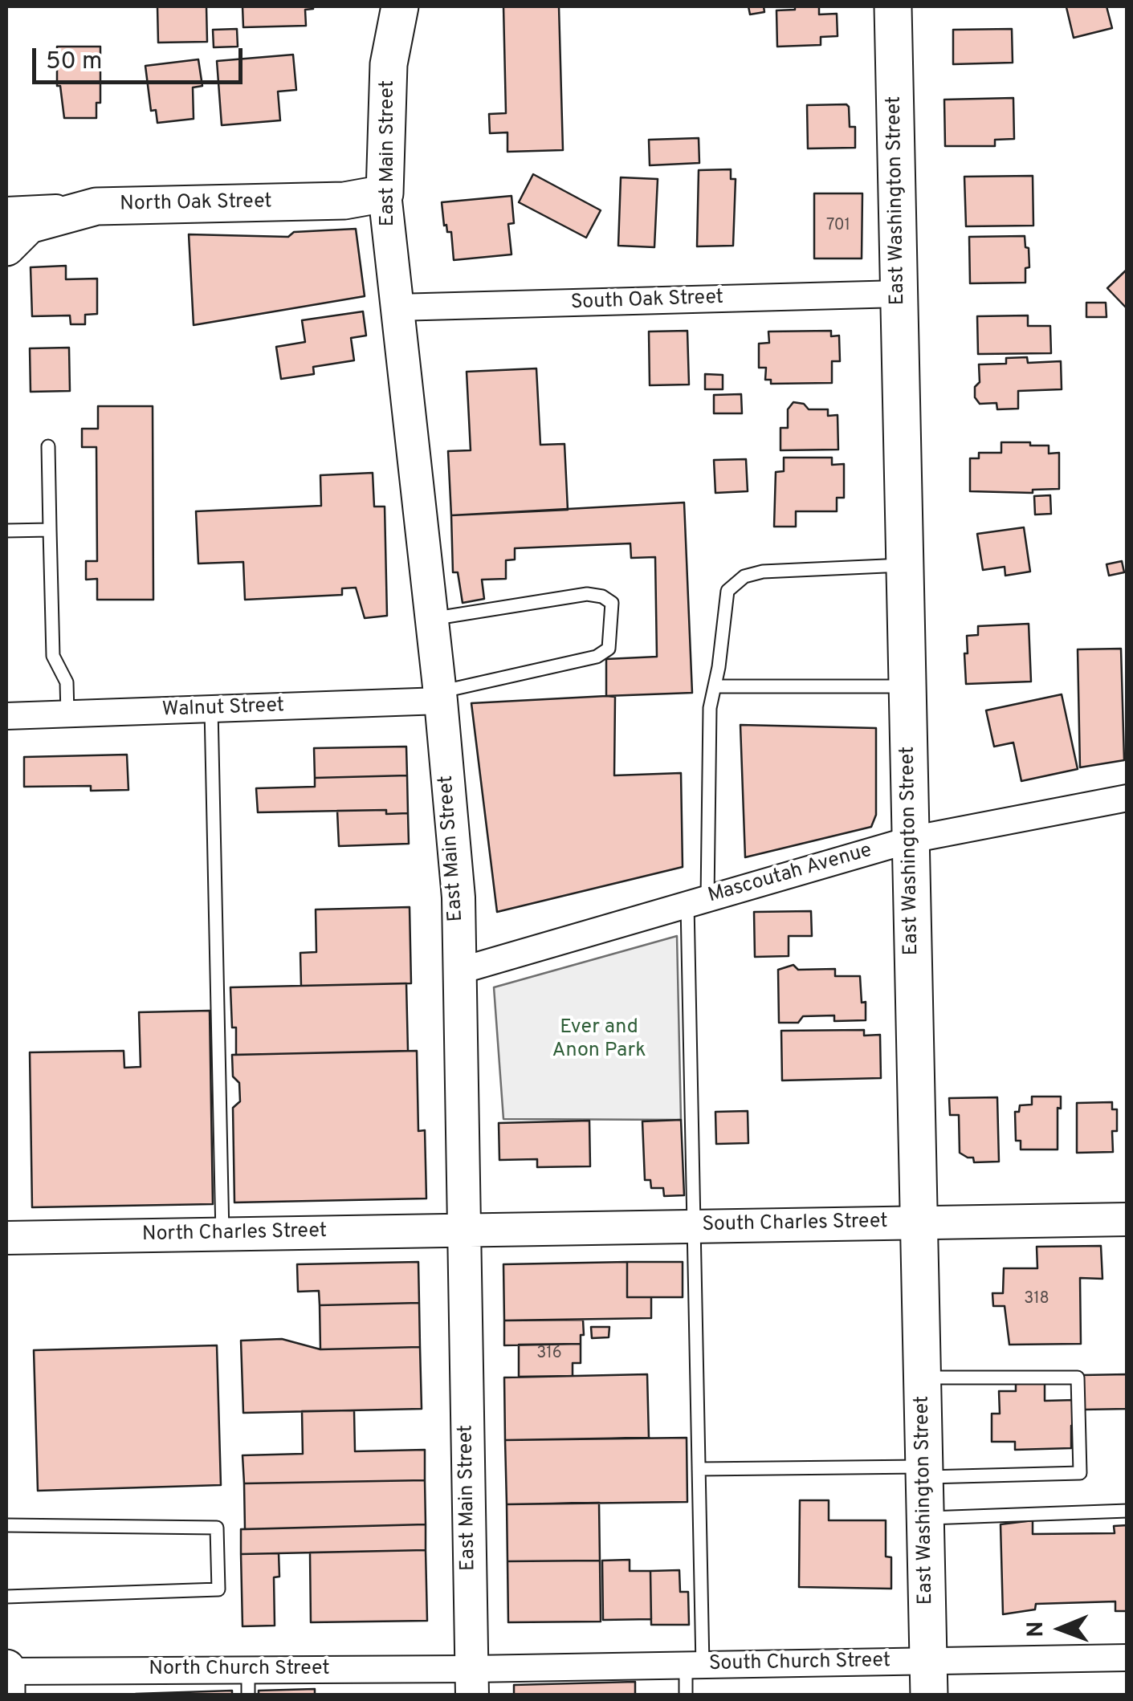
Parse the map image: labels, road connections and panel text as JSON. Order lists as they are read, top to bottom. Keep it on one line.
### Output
{"streets":{"main road":["East Main Street","East Washington Street","North Oak Street"],"street":["South Oak Street","Walnut Street","Mascoutah Avenue","South Charles Street","North Charles Street","South Church Street","North Church Street"]},"crossings":[["East Main Street","North Oak Street"],["East Main Street","South Oak Street"],["East Main Street","Walnut Street"],["East Main Street","Mascoutah Avenue"],["East Main Street","South Charles Street"],["East Main Street","North Charles Street"],["East Main Street","South Church Street"],["East Main Street","North Church Street"],["East Washington Street","South Oak Street"],["East Washington Street","Mascoutah Avenue"],["East Washington Street","South Charles Street"],["East Washington Street","South Church Street"],["South Charles Street","North Charles Street"],["South Church Street","North Church Street"]],"parks":["Ever and Anon Park"],"house_numbers":["701","318","316"],"scale_bar":"50 m","north":"left"}
